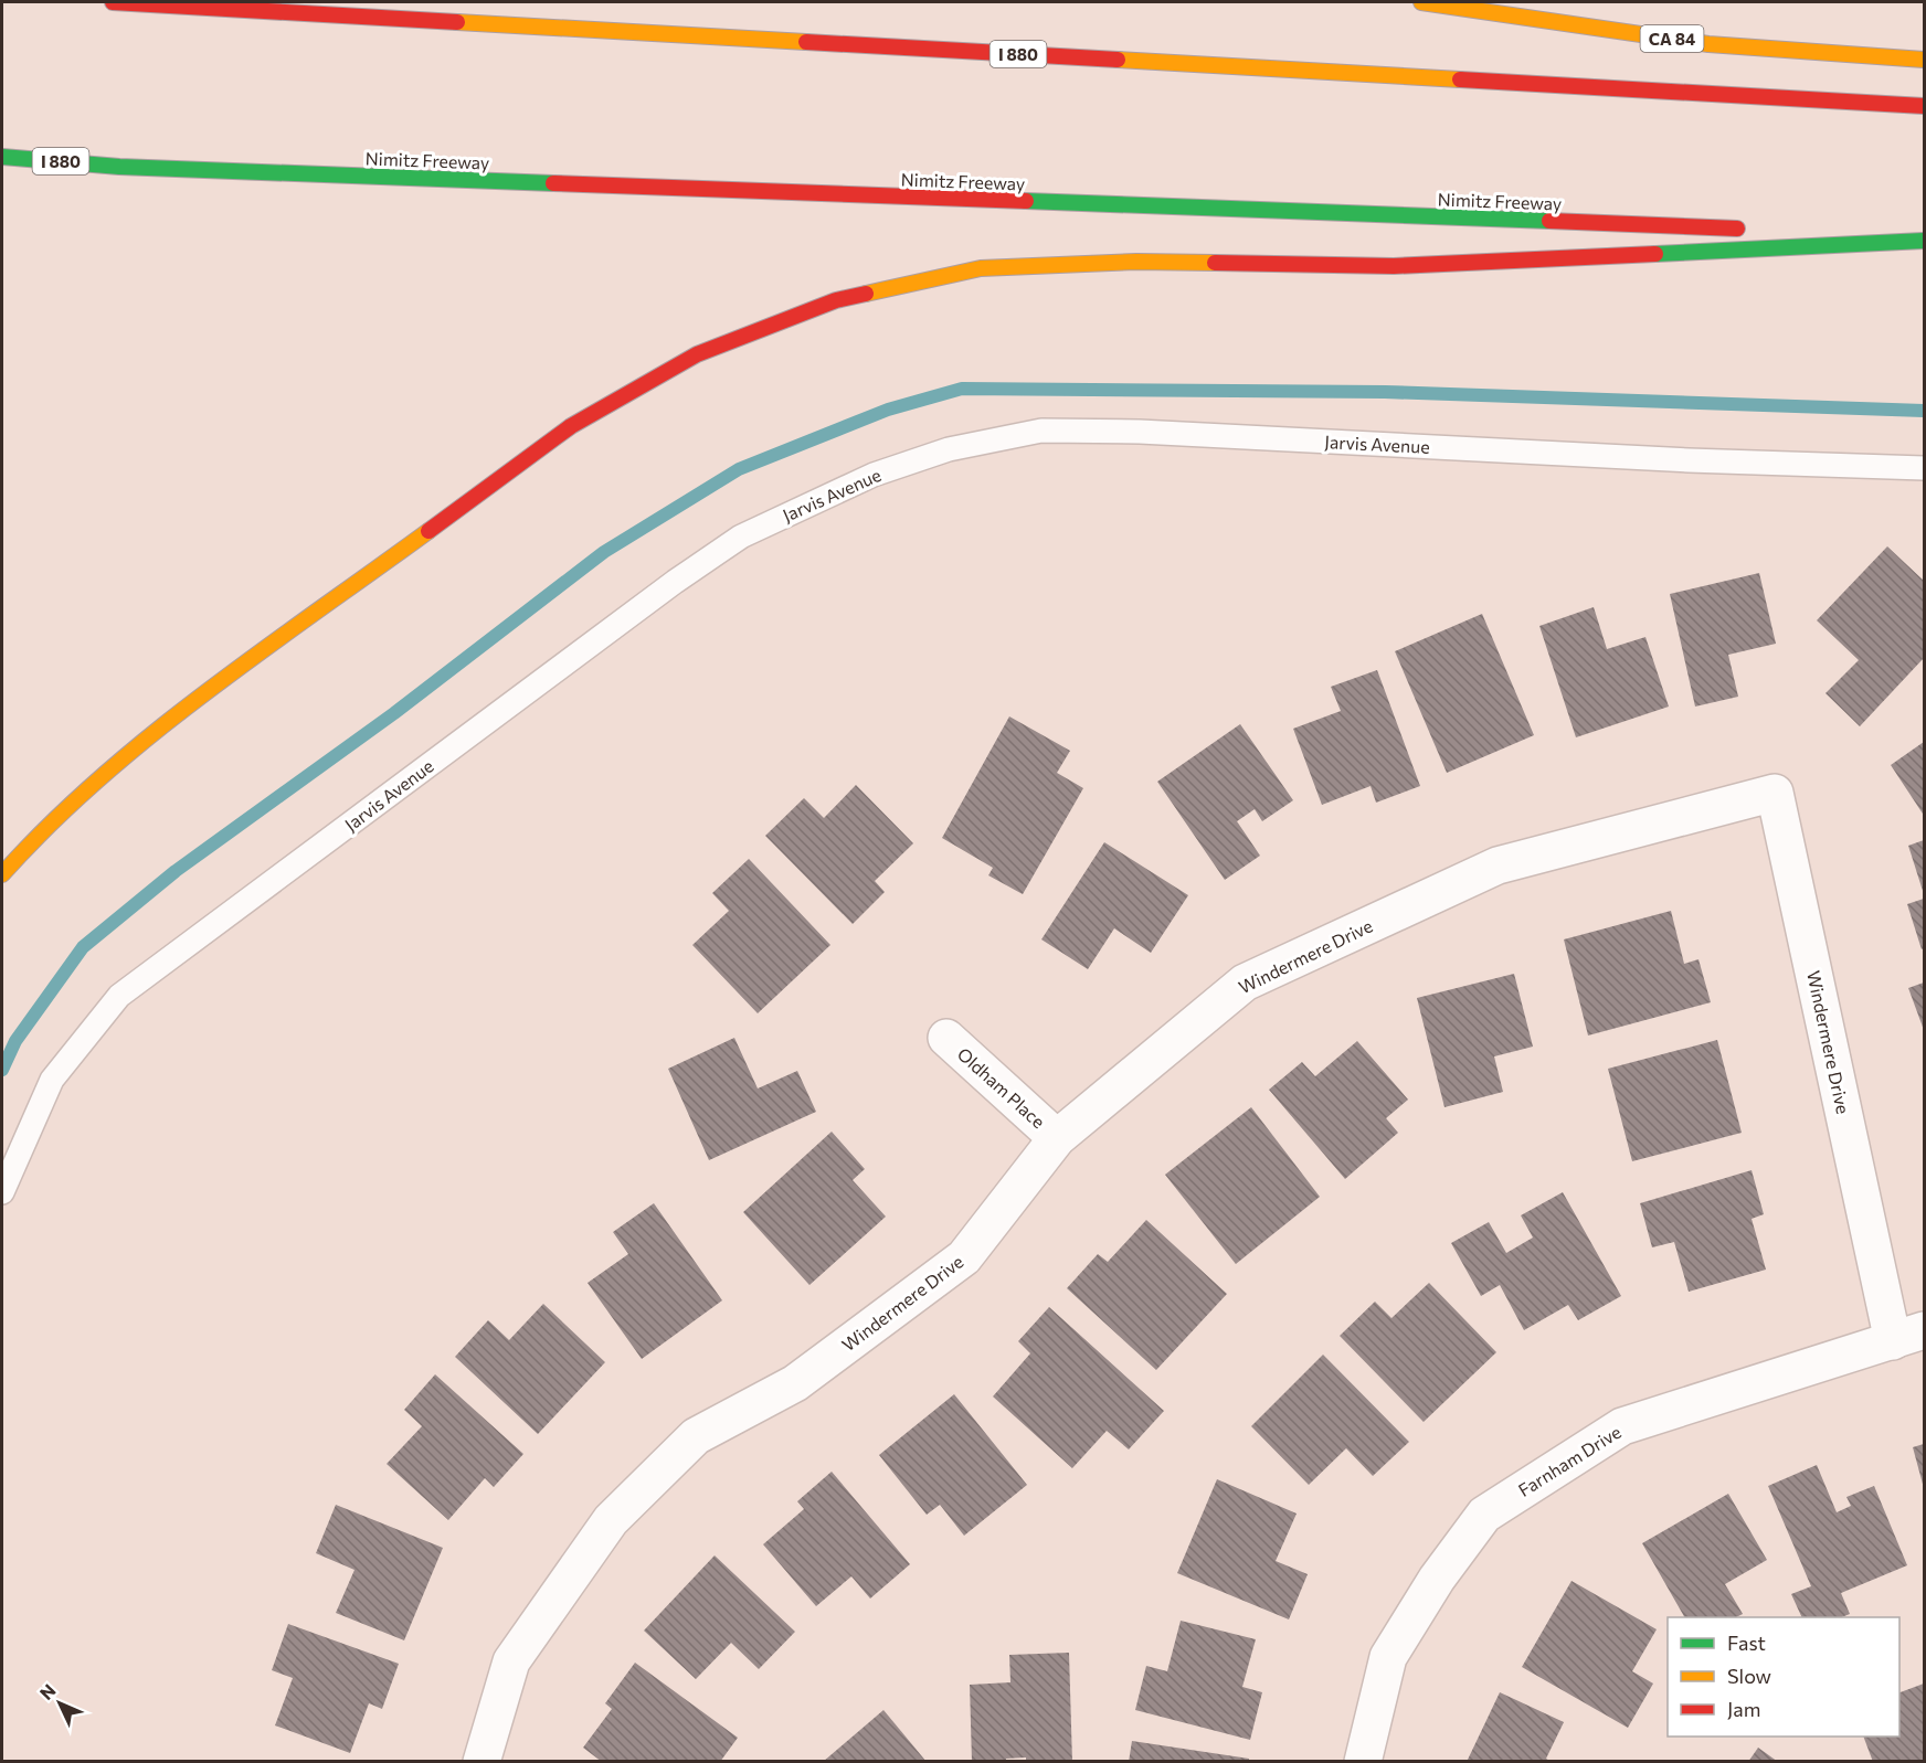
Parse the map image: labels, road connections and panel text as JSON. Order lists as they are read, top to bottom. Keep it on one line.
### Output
{"streets":{"highway":["CA 84","I 880","Nimitz Freeway"],"street":["Windermere Drive","Oldham Place","Farnham Drive"],"lane":["Jarvis Avenue"]},"crossings":[["Windermere Drive","Oldham Place"],["Windermere Drive","Farnham Drive"]],"legend":["Fast","Slow","Jam"],"north":"top left"}
